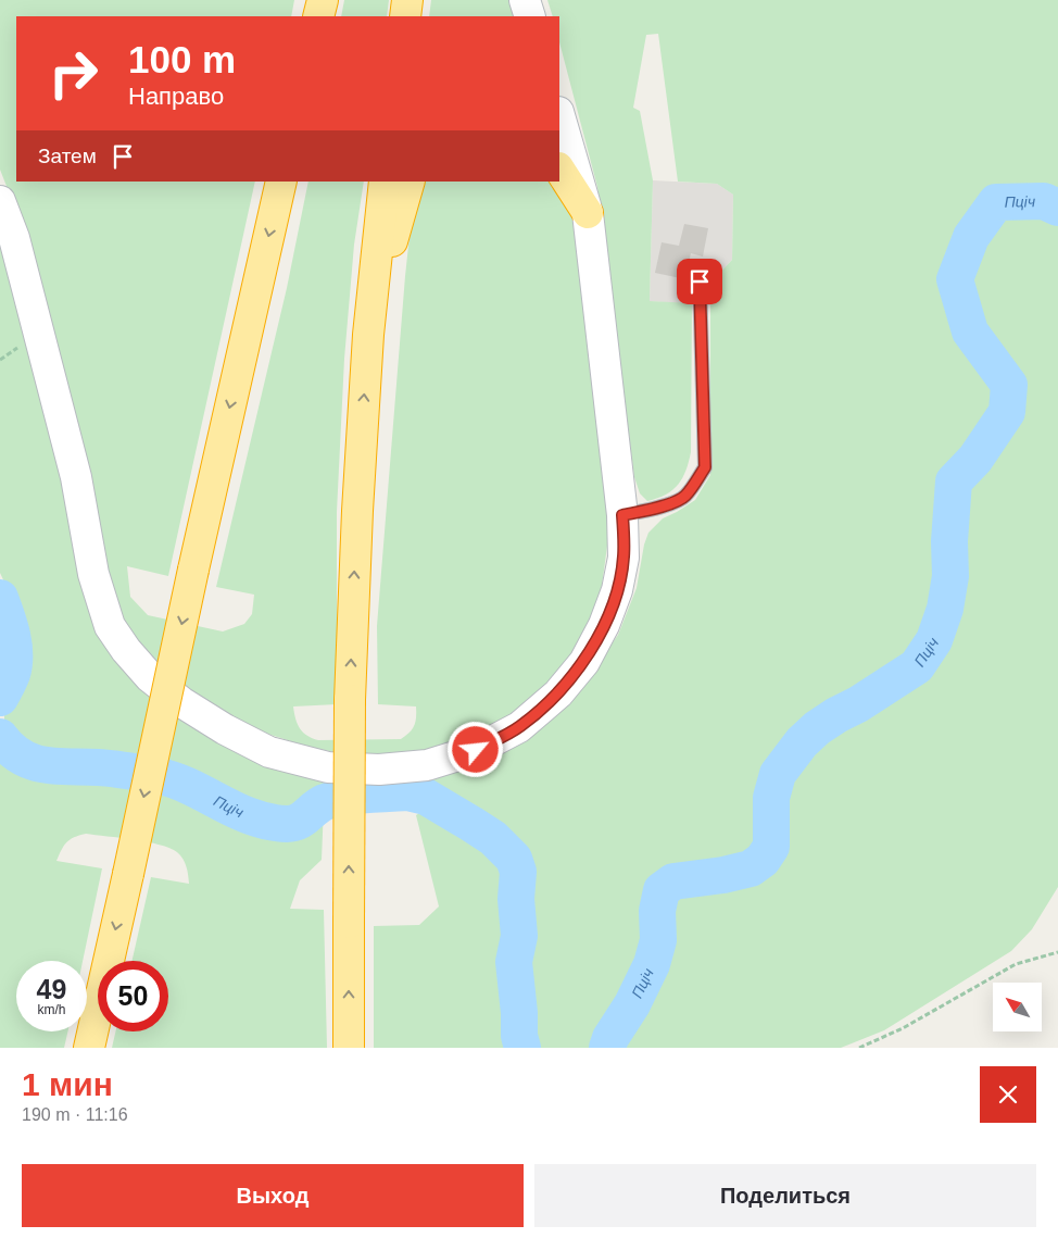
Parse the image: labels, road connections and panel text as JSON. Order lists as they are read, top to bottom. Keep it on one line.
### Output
{"water":["Пціч"],"north":"top left","page":{"turn":["100 m","Направо"],"then":"Затем","speed":"49 km/h","limit":"50","heading":["1 мин","190 m · 11:16"],"buttons":["Выход","Поделиться"]}}
